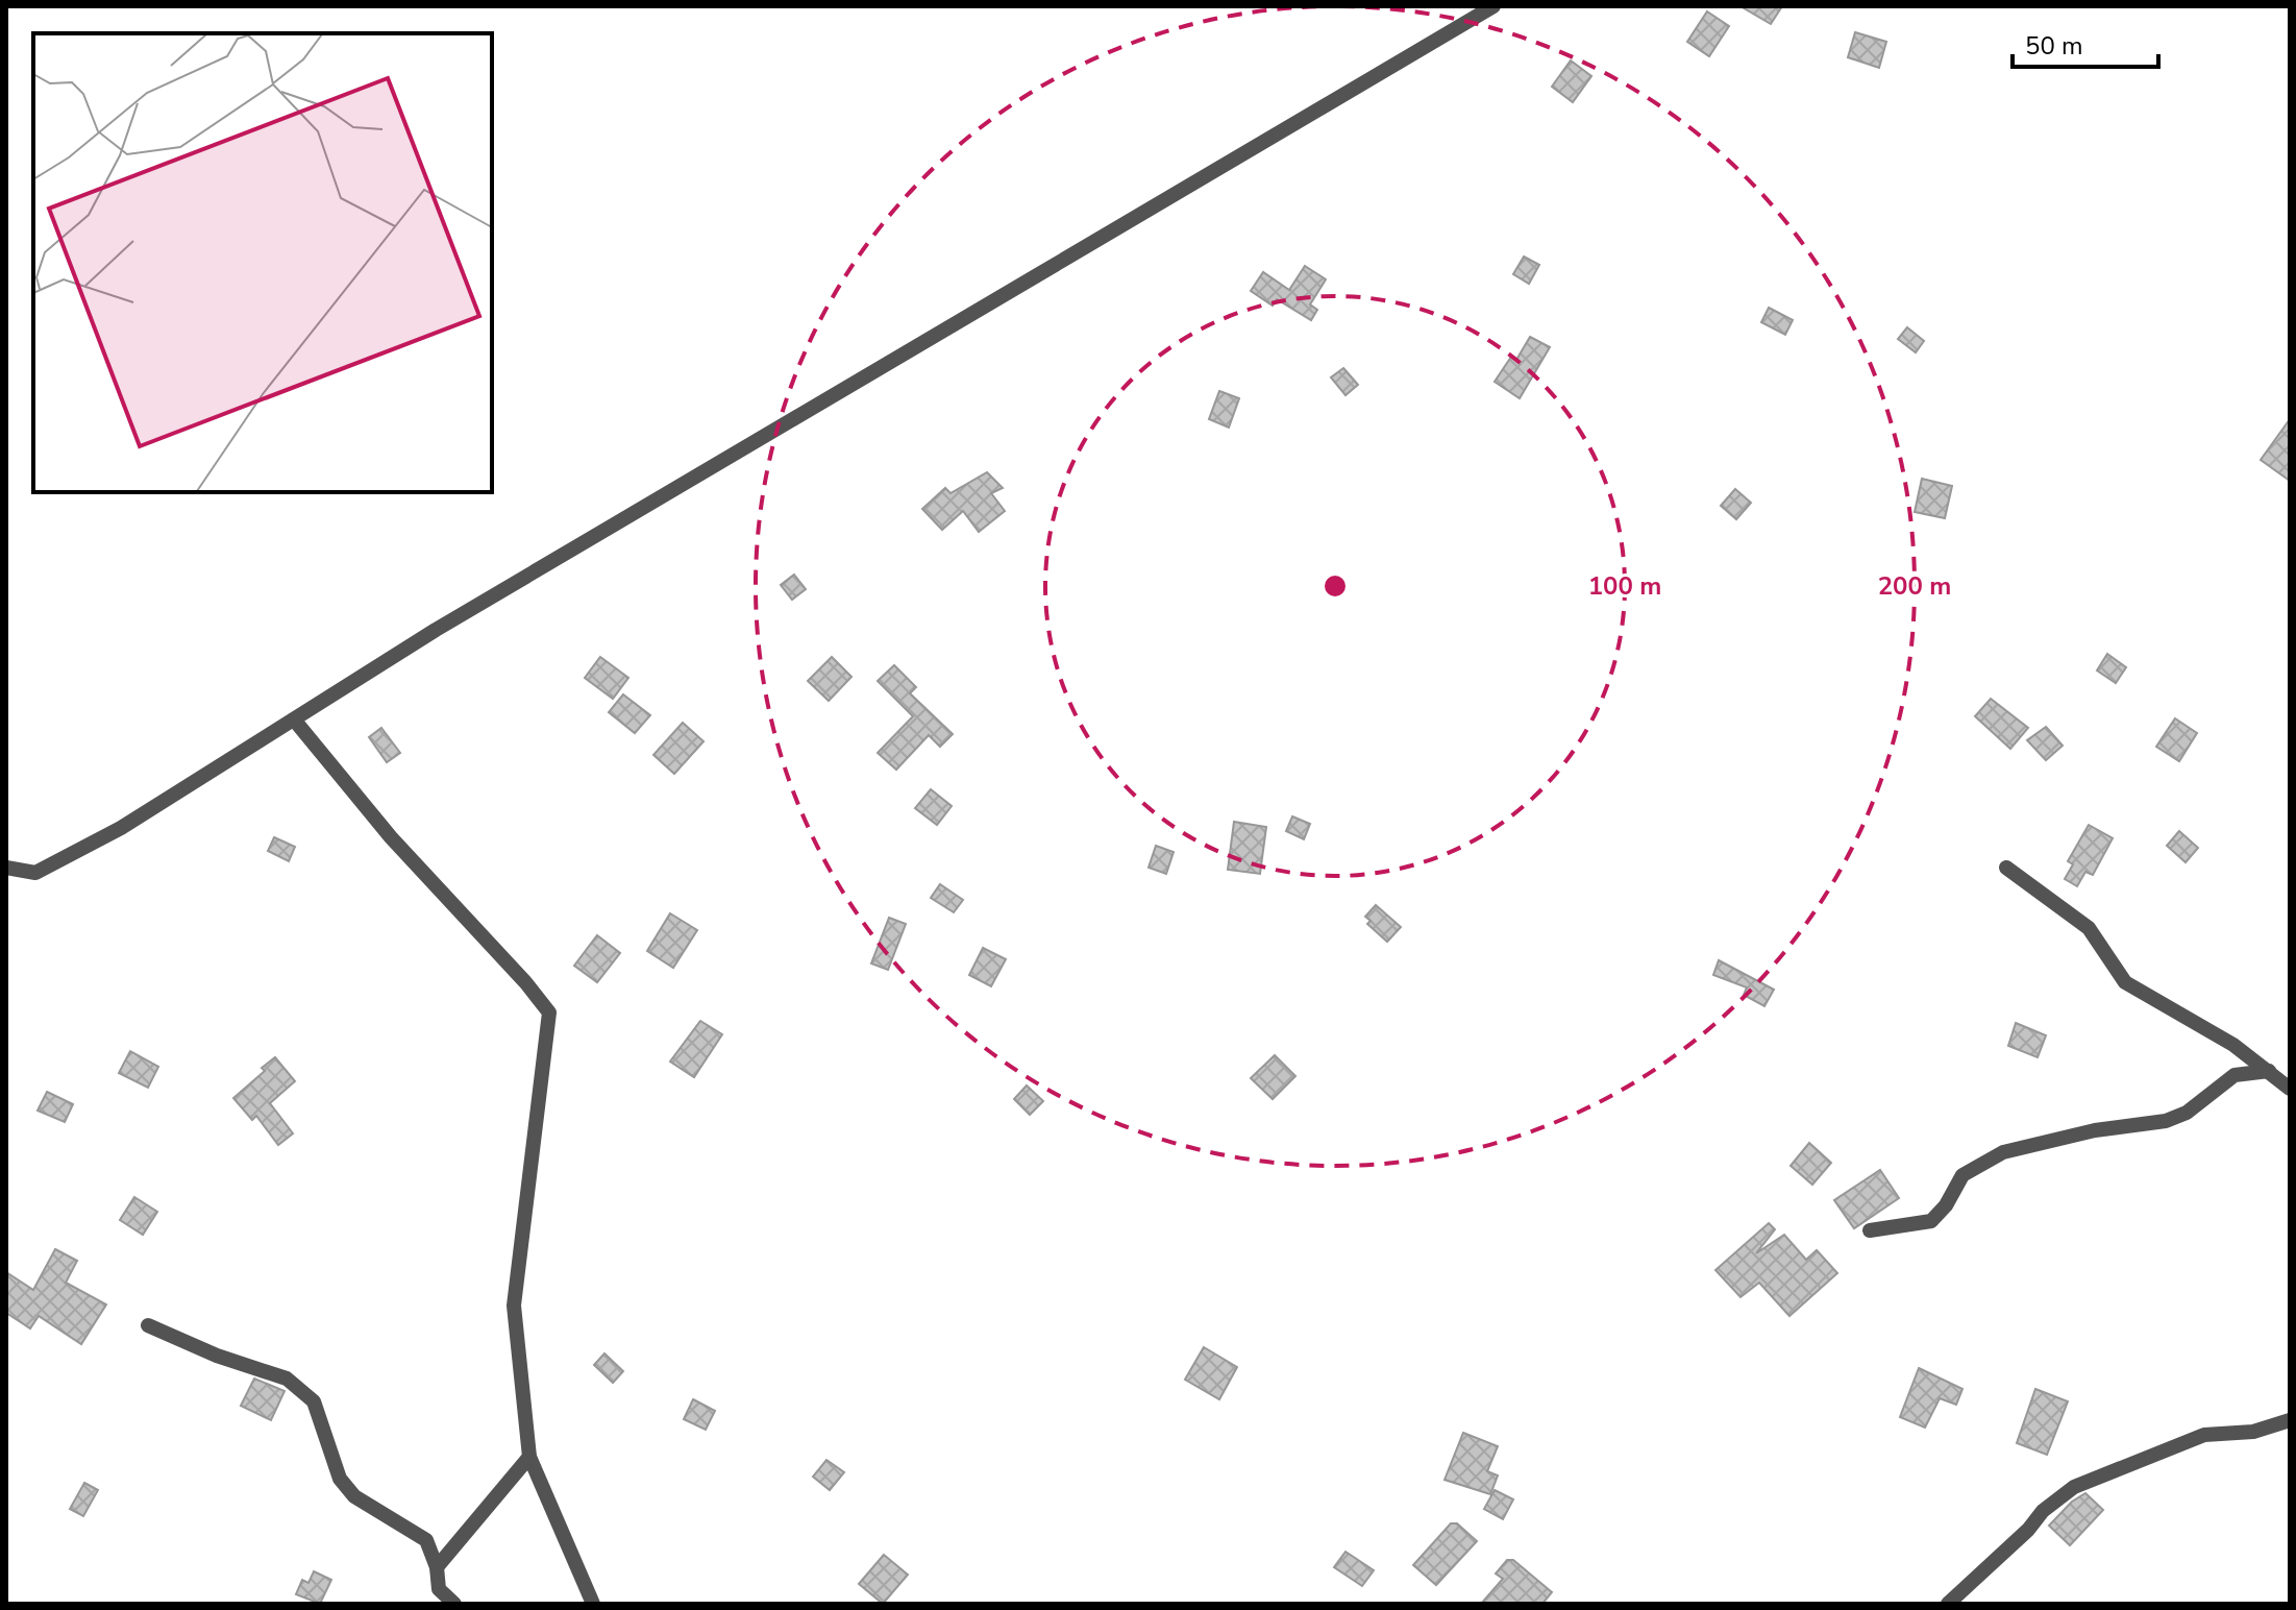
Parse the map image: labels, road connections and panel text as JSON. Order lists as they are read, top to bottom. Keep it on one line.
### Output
{"scale_bar":"50 m","rings":["100 m","200 m"]}
